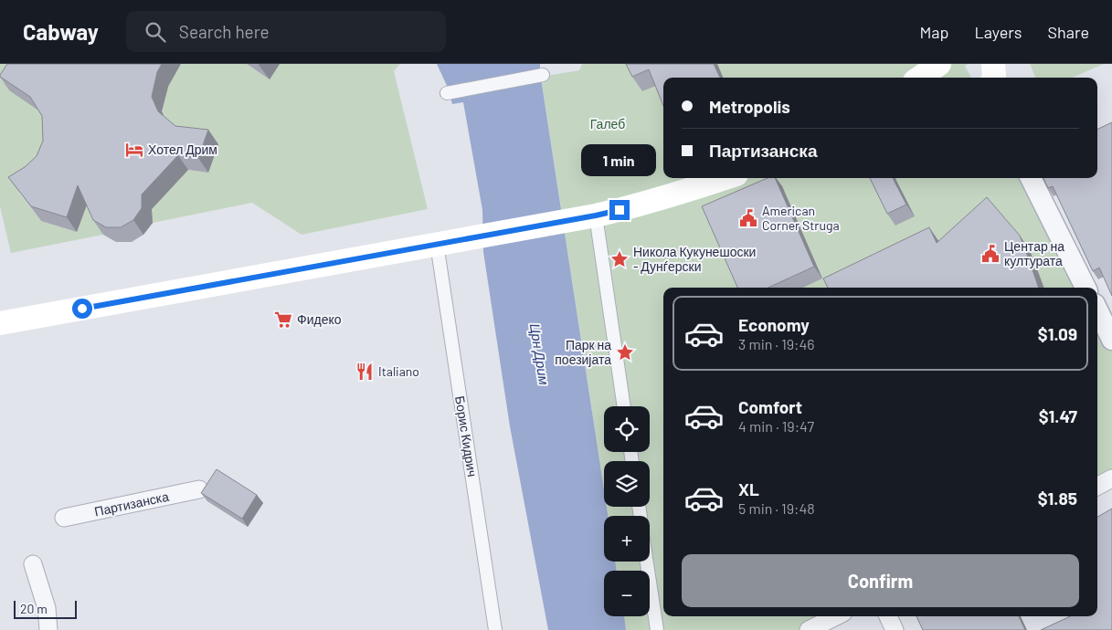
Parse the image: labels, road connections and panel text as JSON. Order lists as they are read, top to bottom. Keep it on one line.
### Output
{"streets":{"street":["Борис Кидрич","Партизанска"]},"water":["Црн Дрим"],"parks":["Галеб"],"places":{"hotel":["Хотел Дрим"],"public building":["American Corner Struga","Центар на културата"],"place":["Никола Кукунешоски - Дунѓерски","Парк на поезијата"],"supermarket":["Фидеко"],"restaurant":["Italiano"]},"scale_bar":"20 m","page":{"header":"Cabway","search":"Search here","nav":["Map","Layers","Share"],"banner":["Metropolis","Партизанска"],"bubble":"1 min","list":[{"name":"Economy","note":"3 min · 19:46","value":"$1.09"},{"name":"Comfort","note":"4 min · 19:47","value":"$1.47"},{"name":"XL","note":"5 min · 19:48","value":"$1.85"}],"map_buttons":["+","−"],"buttons":"Confirm","scale":"20 m"}}
